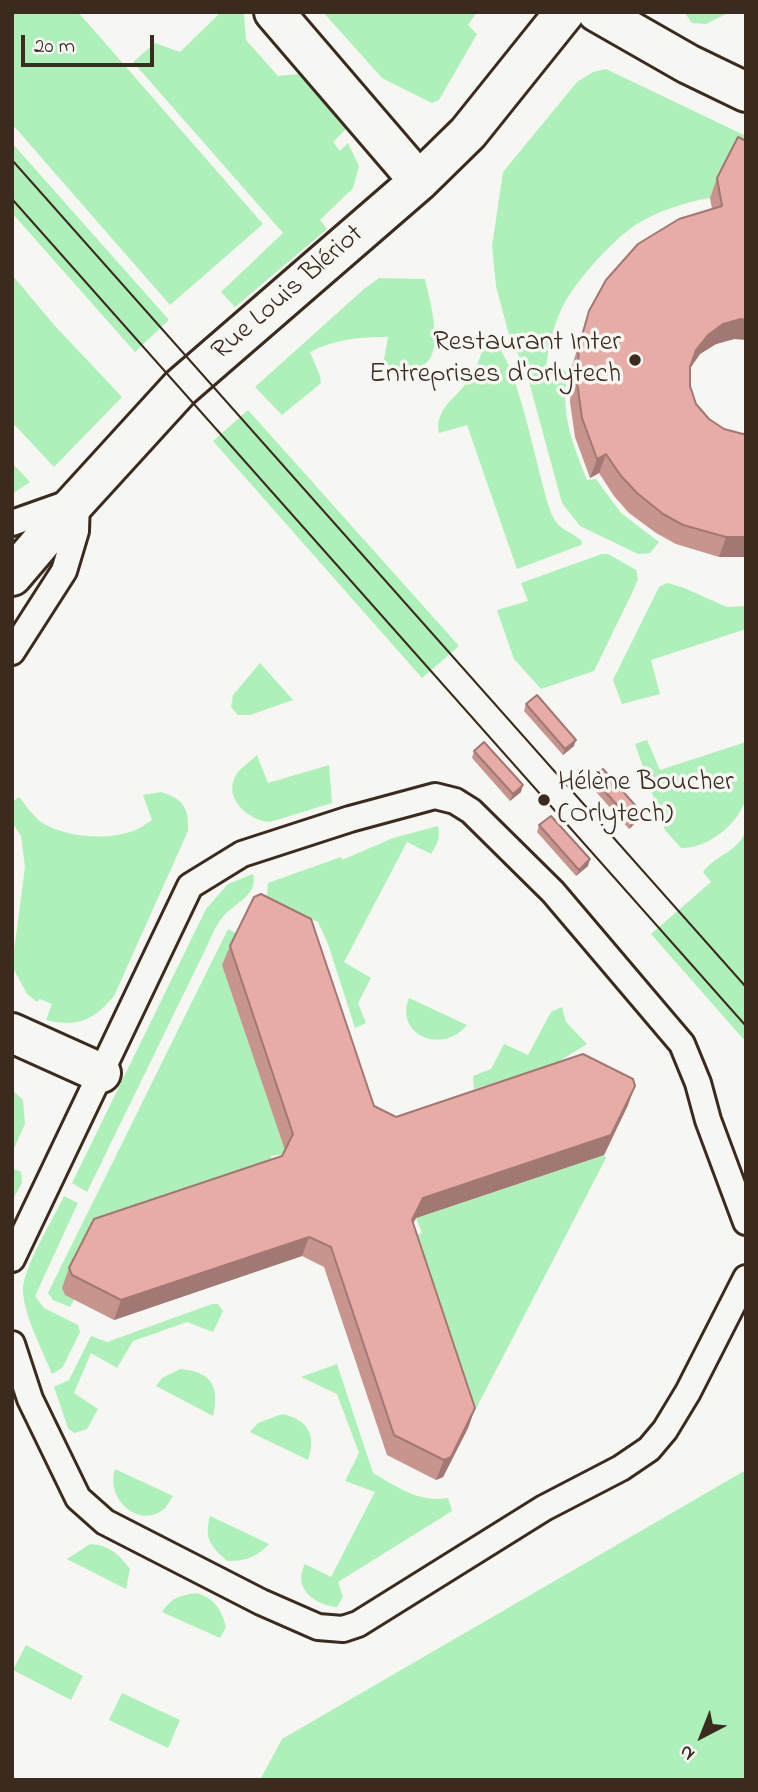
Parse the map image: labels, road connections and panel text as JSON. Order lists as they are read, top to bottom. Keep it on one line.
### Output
{"streets":{"street":["Rue Louis Blériot"]},"places":["Restaurant Inter Entreprises d'Orlytech","Hélène Boucher (Orlytech)"],"scale_bar":"20 m","north":"bottom left"}
